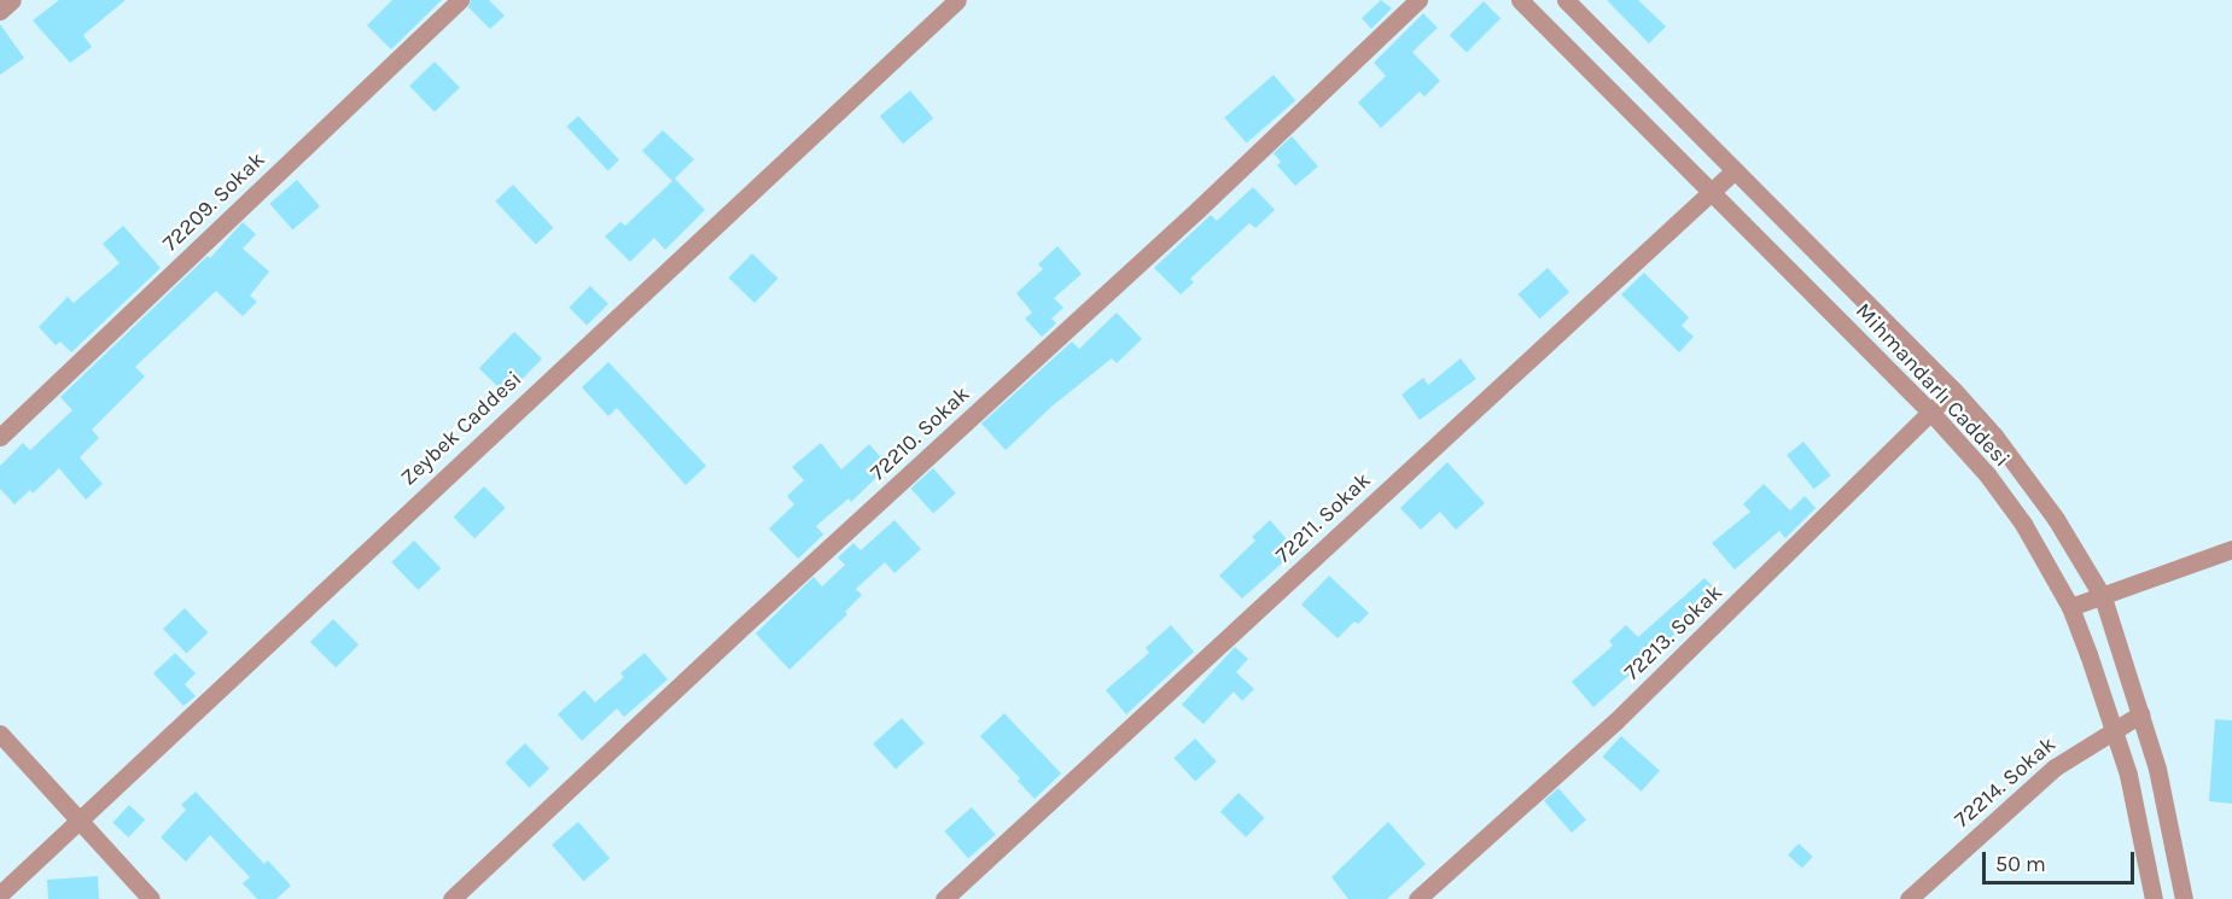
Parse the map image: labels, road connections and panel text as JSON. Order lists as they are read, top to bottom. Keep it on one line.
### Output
{"streets":{"street":["72209. Sokak","Mihmandarlı Caddesi","Zeybek Caddesi","72210. Sokak","72211. Sokak","72213. Sokak","72214. Sokak"]},"crossings":[["Mihmandarlı Caddesi","72211. Sokak"],["Mihmandarlı Caddesi","72213. Sokak"],["Mihmandarlı Caddesi","72214. Sokak"]],"scale_bar":"50 m"}
